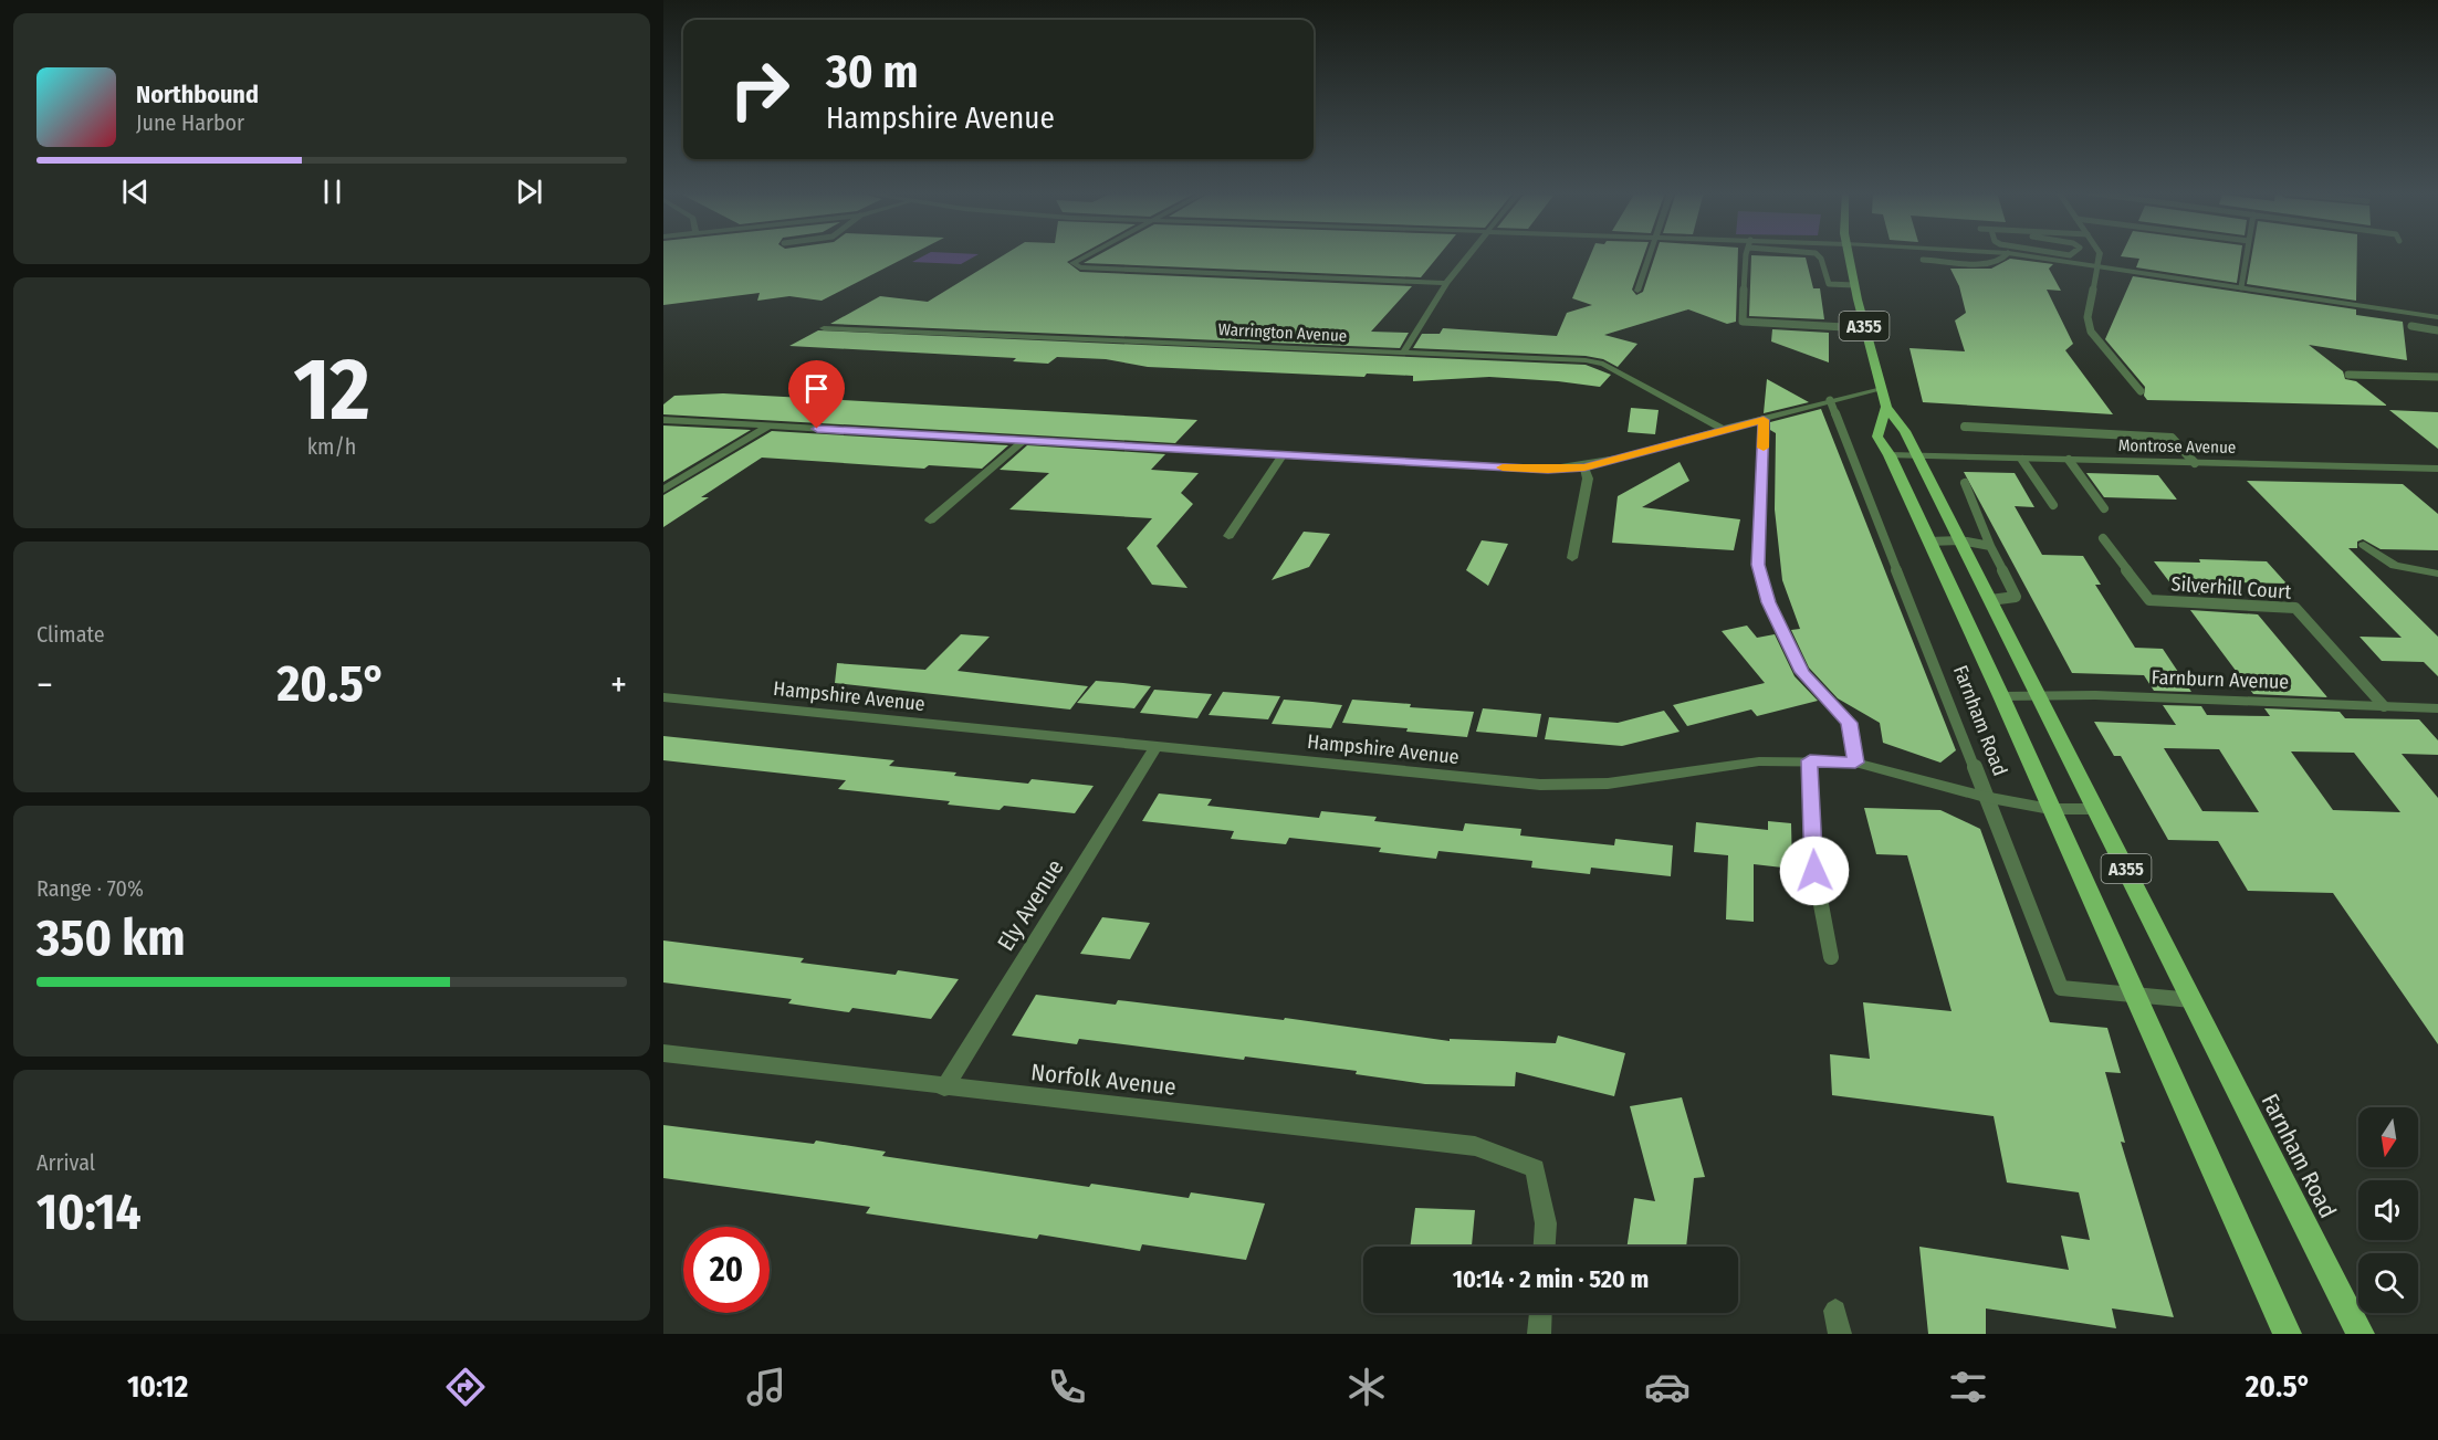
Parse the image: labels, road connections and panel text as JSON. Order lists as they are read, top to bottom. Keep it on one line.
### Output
{"streets":{"main road":["A355","Farnham Road"],"street":["Warrington Avenue","Montrose Avenue","Farnburn Avenue","Hampshire Avenue","Ely Avenue","Norfolk Avenue"],"lane":["Silverhill Court"]},"crossings":[["Montrose Avenue","Farnham Road"],["Silverhill Court","Farnburn Avenue"],["Farnburn Avenue","Farnham Road"],["Hampshire Avenue","Farnham Road"],["Hampshire Avenue","Ely Avenue"],["Ely Avenue","Norfolk Avenue"]],"north":"bottom","page":{"turn":["30 m","Hampshire Avenue"],"song":["Northbound","June Harbor"],"tile":[["12","km/h"],"Climate",["Range · 70%","350 km"],["Arrival","10:14"]],"heat":["−","20.5°","+"],"limit":"20","trip":"10:14 · 2 min · 520 m","tabs":["10:12","20.5°"]}}
